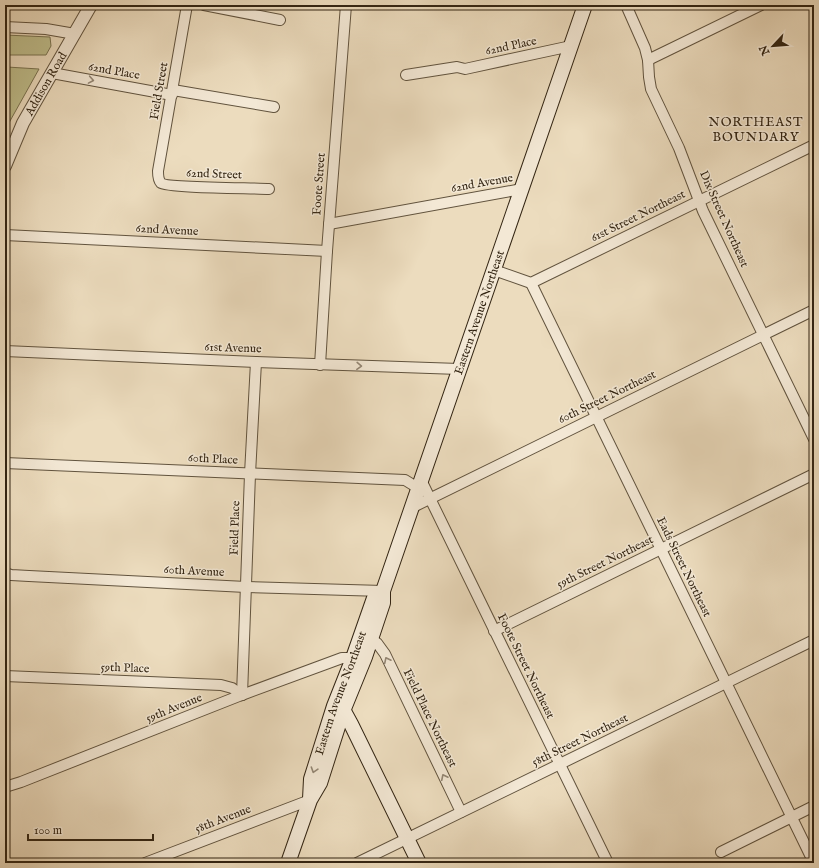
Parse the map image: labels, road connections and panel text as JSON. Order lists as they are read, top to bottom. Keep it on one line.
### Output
{"streets":{"main road":["Eastern Avenue Northeast"],"street":["62nd Place","Addison Road","Field Street","62nd Street","62nd Avenue","Foote Street","61st Street Northeast","Dix Street Northeast","61st Avenue","60th Street Northeast","60th Place","Field Place","59th Street Northeast","Eads Street Northeast","60th Avenue","Foote Street Northeast","59th Place","59th Avenue","Field Place Northeast","58th Street Northeast","58th Avenue"]},"crossings":[["62nd Place","Addison Road"],["62nd Place","Field Street"],["62nd Place","Eastern Avenue Northeast"],["Field Street","62nd Street"],["62nd Avenue","Foote Street"],["62nd Avenue","Eastern Avenue Northeast"],["Foote Street","61st Avenue"],["61st Street Northeast","Dix Street Northeast"],["61st Street Northeast","Eads Street Northeast"],["Dix Street Northeast","60th Street Northeast"],["Eastern Avenue Northeast","61st Avenue"],["Eastern Avenue Northeast","60th Street Northeast"],["Eastern Avenue Northeast","60th Place"],["Eastern Avenue Northeast","60th Avenue"],["Eastern Avenue Northeast","Foote Street Northeast"],["Eastern Avenue Northeast","59th Avenue"],["Eastern Avenue Northeast","Field Place Northeast"],["Eastern Avenue Northeast","58th Avenue"],["61st Avenue","Field Place"],["60th Street Northeast","Eads Street Northeast"],["60th Street Northeast","Foote Street Northeast"],["60th Place","Field Place"],["60th Place","Foote Street Northeast"],["Field Place","60th Avenue"],["Field Place","59th Place"],["Field Place","59th Avenue"],["59th Street Northeast","Eads Street Northeast"],["59th Street Northeast","Foote Street Northeast"],["Eads Street Northeast","58th Street Northeast"],["Foote Street Northeast","58th Street Northeast"],["59th Place","59th Avenue"],["Field Place Northeast","58th Street Northeast"]],"one_way":["Field Place Northeast"],"districts":["NORTHEAST BOUNDARY"],"scale_bar":"100 m","north":"bottom left"}
